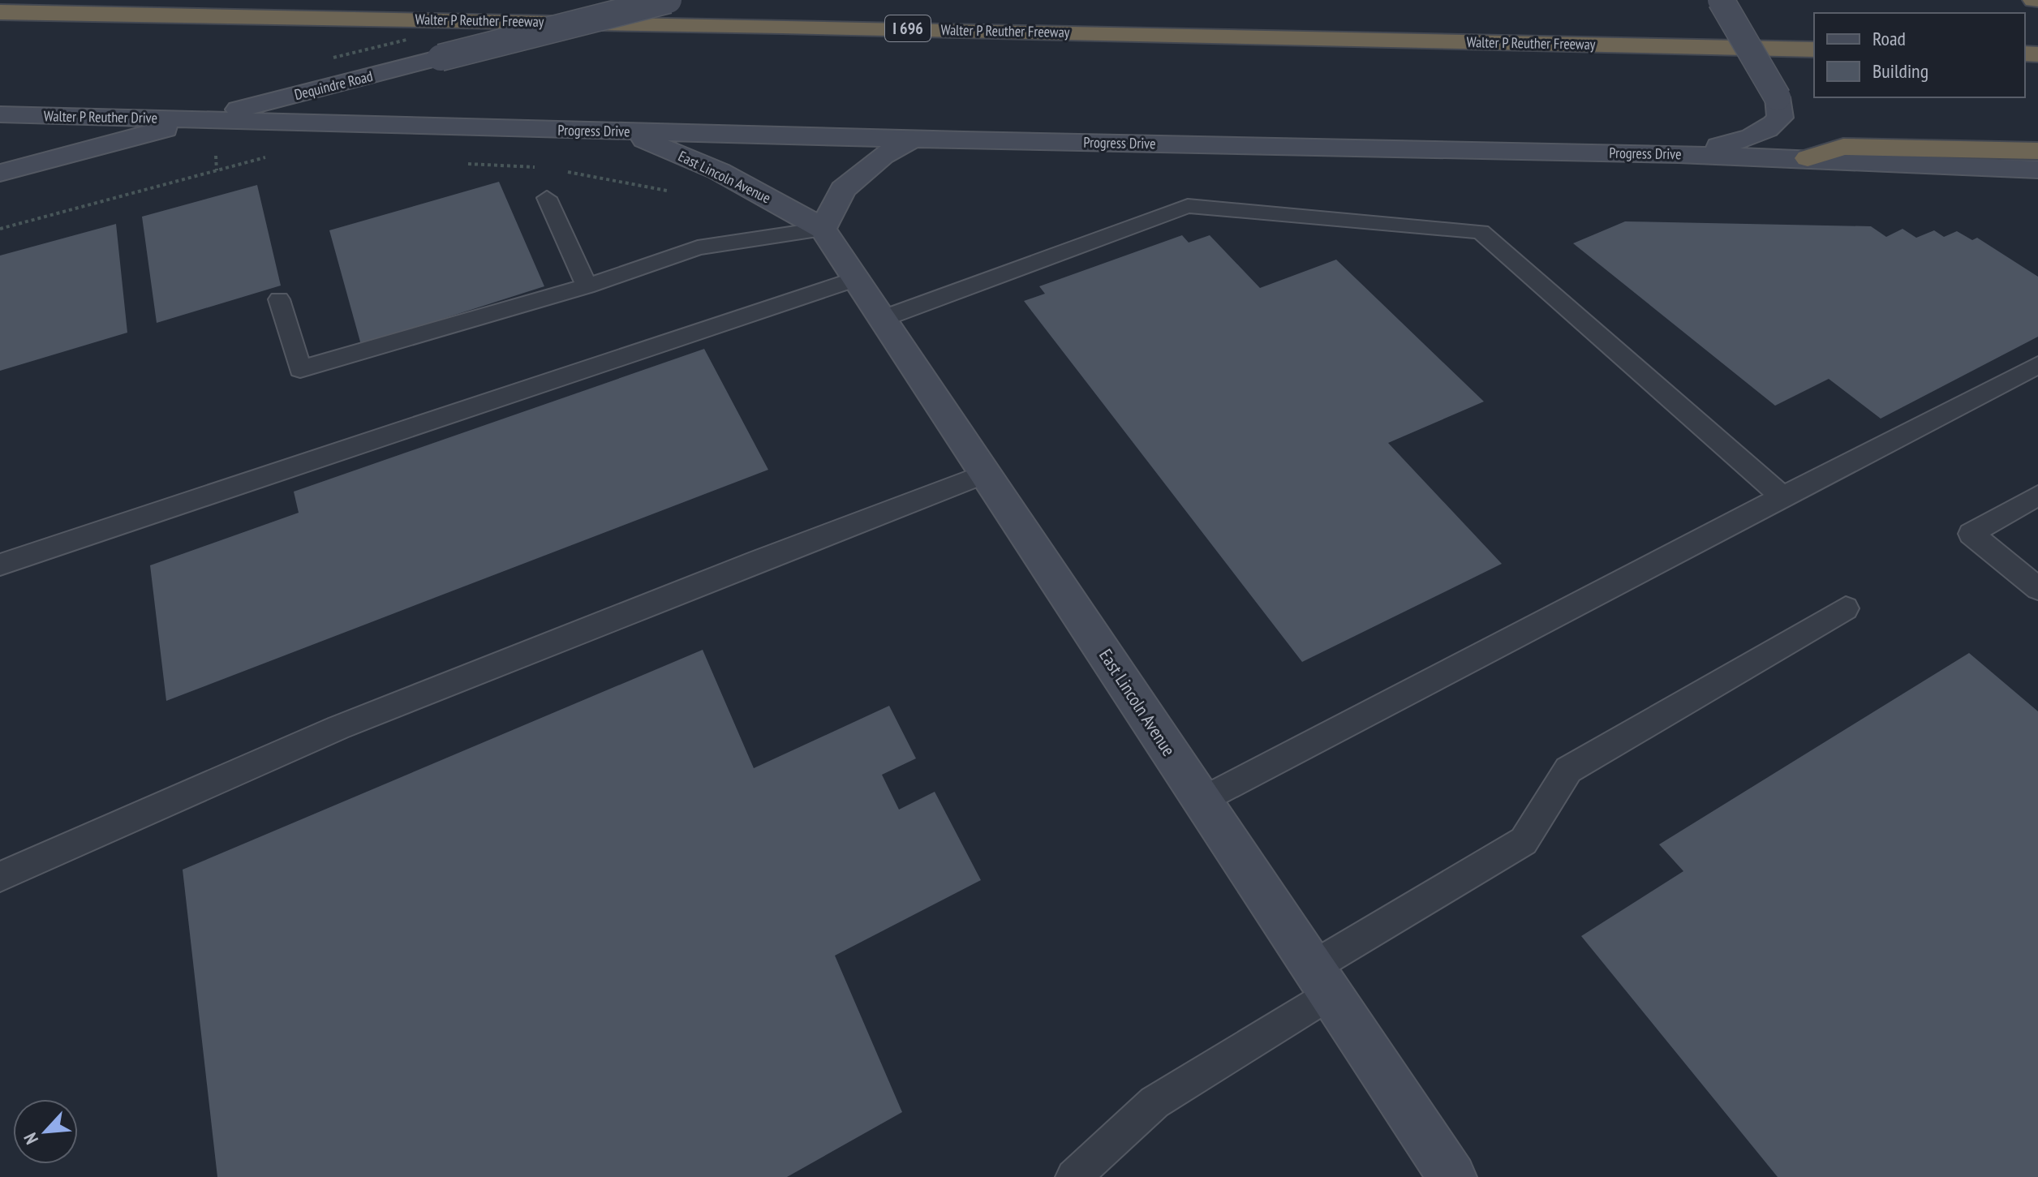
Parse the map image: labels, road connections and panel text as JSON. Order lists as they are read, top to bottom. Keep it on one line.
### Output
{"streets":{"highway":["Walter P Reuther Freeway","I 696"],"main road":["Dequindre Road","Walter P Reuther Drive","Progress Drive","East Lincoln Avenue"]},"crossings":[["Dequindre Road","Walter P Reuther Drive"],["Dequindre Road","Progress Drive"],["Walter P Reuther Drive","Progress Drive"],["Progress Drive","East Lincoln Avenue"]],"legend":["Road","Building"],"north":"bottom left"}
